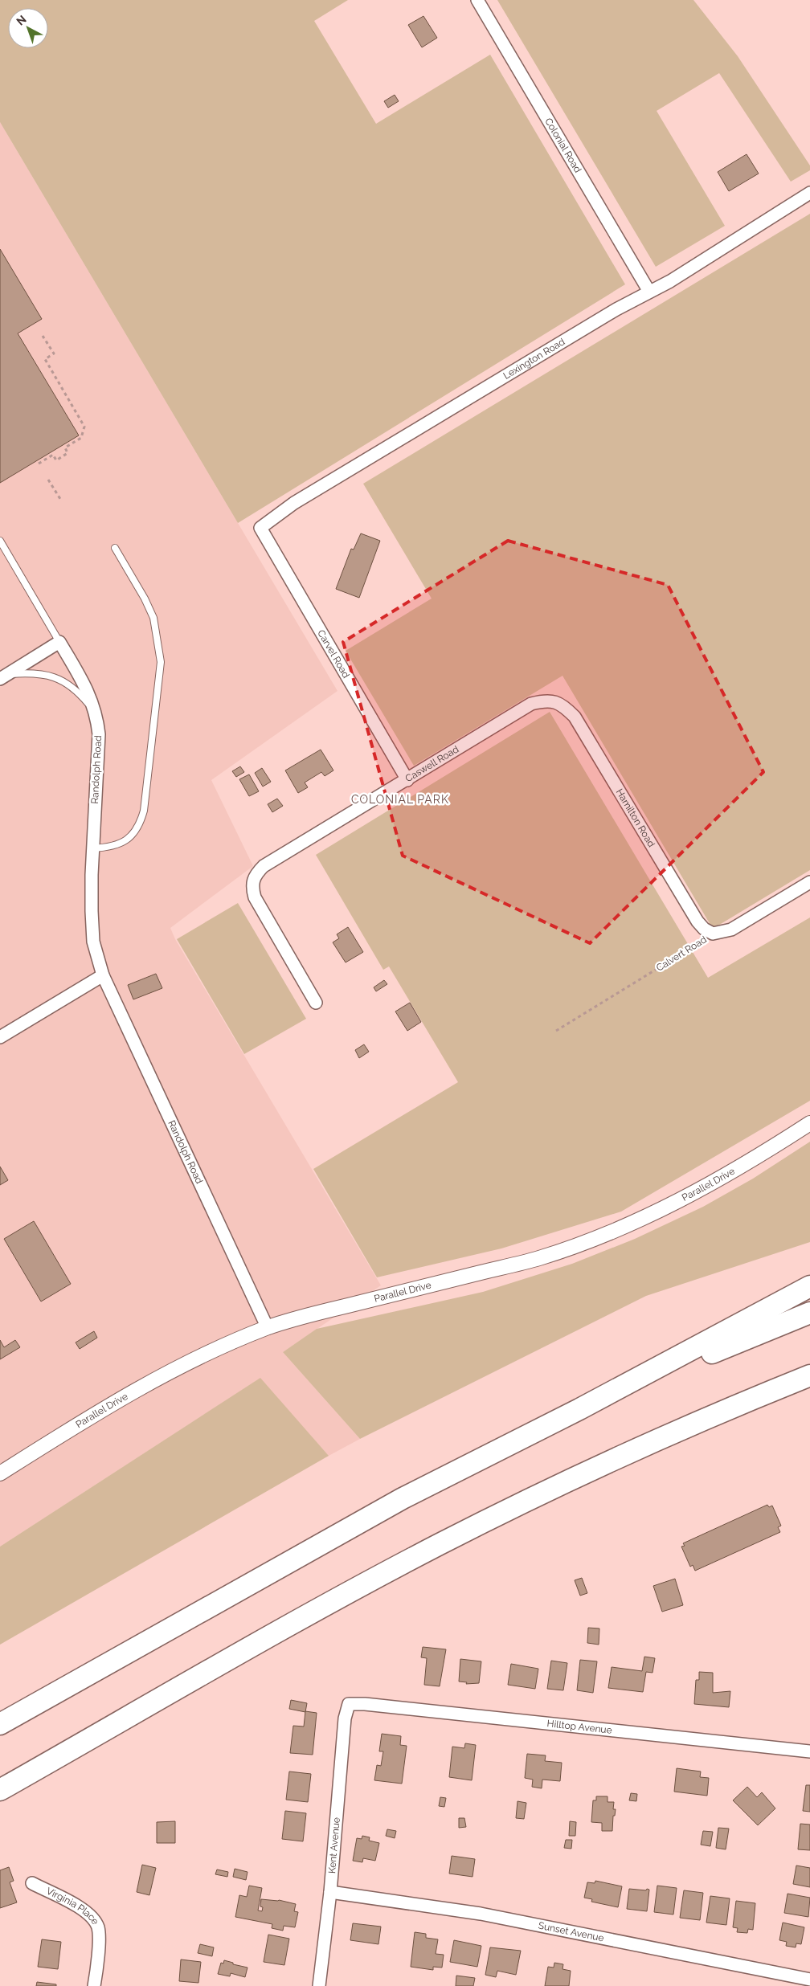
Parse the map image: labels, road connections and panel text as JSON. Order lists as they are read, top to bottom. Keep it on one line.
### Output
{"streets":{"street":["Colonial Road","Lexington Road","Carvel Road","Caswell Road","Randolph Road","Hamilton Road","Calvert Road","Parallel Drive","Hilltop Avenue","Kent Avenue","Virginia Place","Sunset Avenue"]},"crossings":[["Colonial Road","Lexington Road"],["Lexington Road","Carvel Road"],["Carvel Road","Caswell Road"],["Caswell Road","Hamilton Road"],["Randolph Road","Parallel Drive"],["Hamilton Road","Calvert Road"],["Hilltop Avenue","Kent Avenue"],["Kent Avenue","Sunset Avenue"]],"districts":["COLONIAL PARK"],"north":"top left"}
